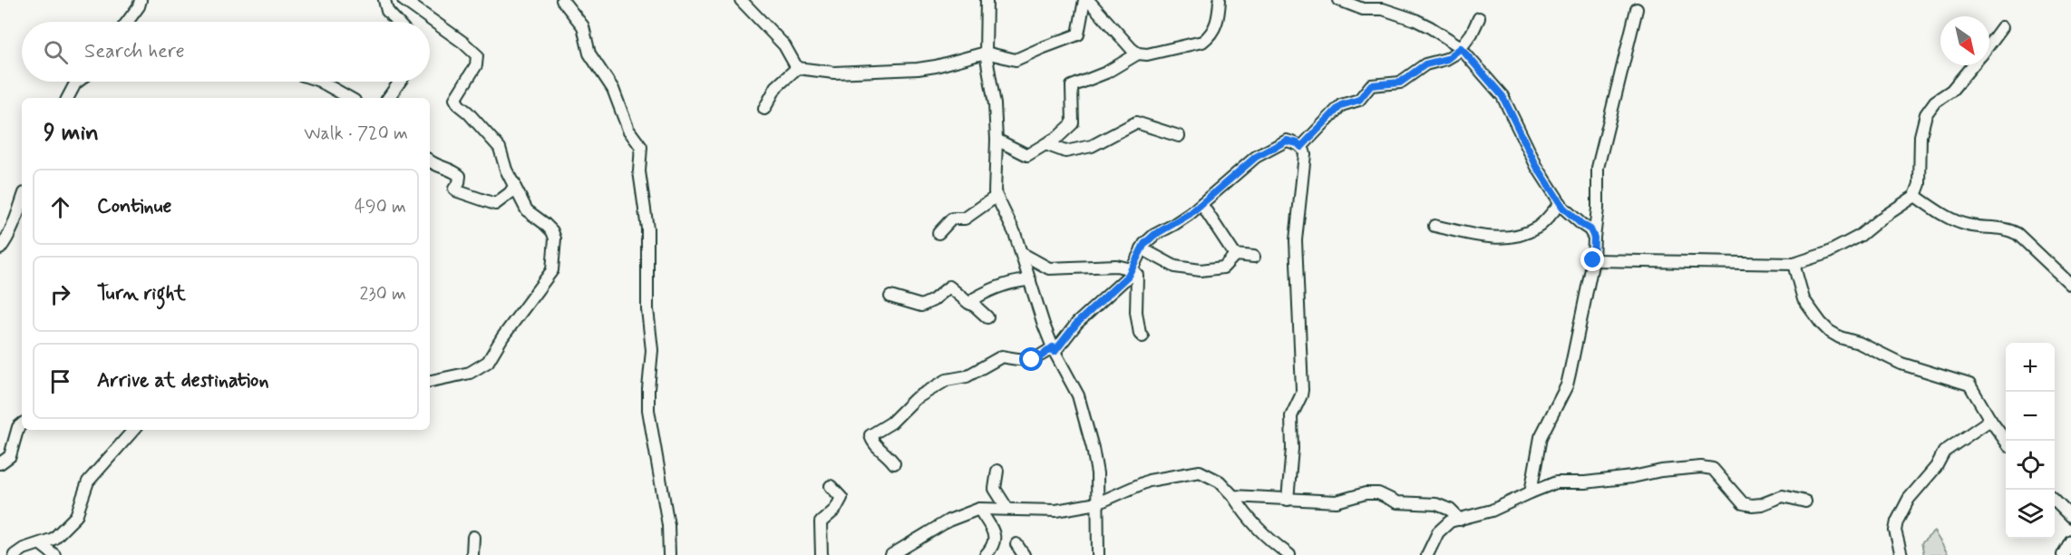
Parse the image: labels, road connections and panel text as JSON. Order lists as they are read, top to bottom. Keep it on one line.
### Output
{"north":"bottom right","page":{"search":"Search here","heading":["9 min","Walk · 720 m"],"list":[["Continue","490 m"],["Turn right","230 m"],"Arrive at destination"],"map_buttons":["+","−"]}}
